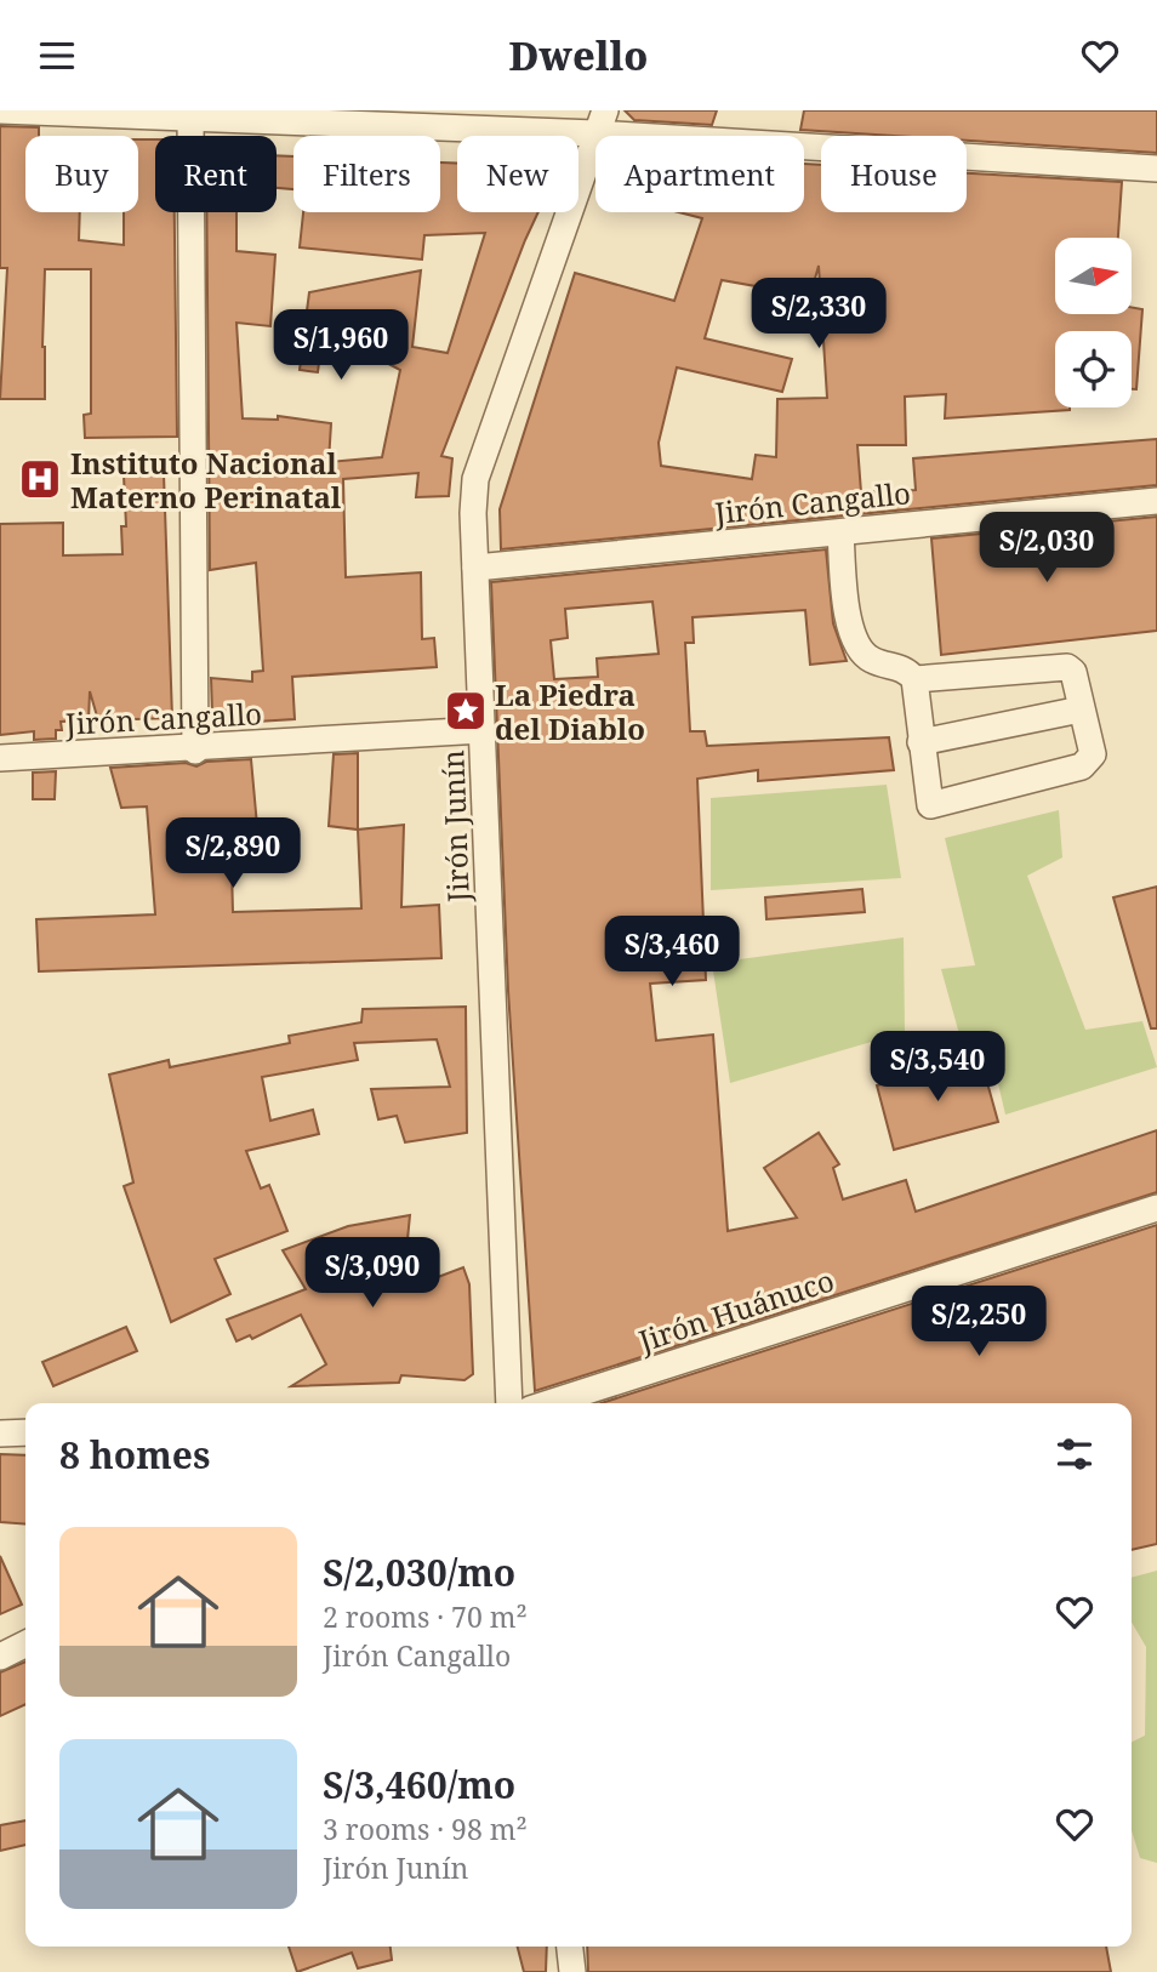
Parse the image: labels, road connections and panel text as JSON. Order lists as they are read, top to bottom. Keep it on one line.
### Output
{"streets":{"street":["Jirón Cangallo","Jirón Junín","Jirón Huánuco"]},"crossings":[["Jirón Cangallo","Jirón Junín"]],"places":{"hospital":["Instituto Nacional Materno Perinatal"],"place":["La Piedra del Diablo"]},"north":"right","page":{"header":"Dwello","chip":["Buy","Rent","Filters","New","Apartment","House"],"price":["S/2,330","S/1,960","S/2,030","S/2,890","S/3,460","S/3,540","S/3,090","S/2,250"],"heading":"8 homes","list":[{"name":"S/2,030/mo","note":"2 rooms · 70 m² · Jirón Cangallo"},{"name":"S/3,460/mo","note":"3 rooms · 98 m² · Jirón Junín"}]}}
